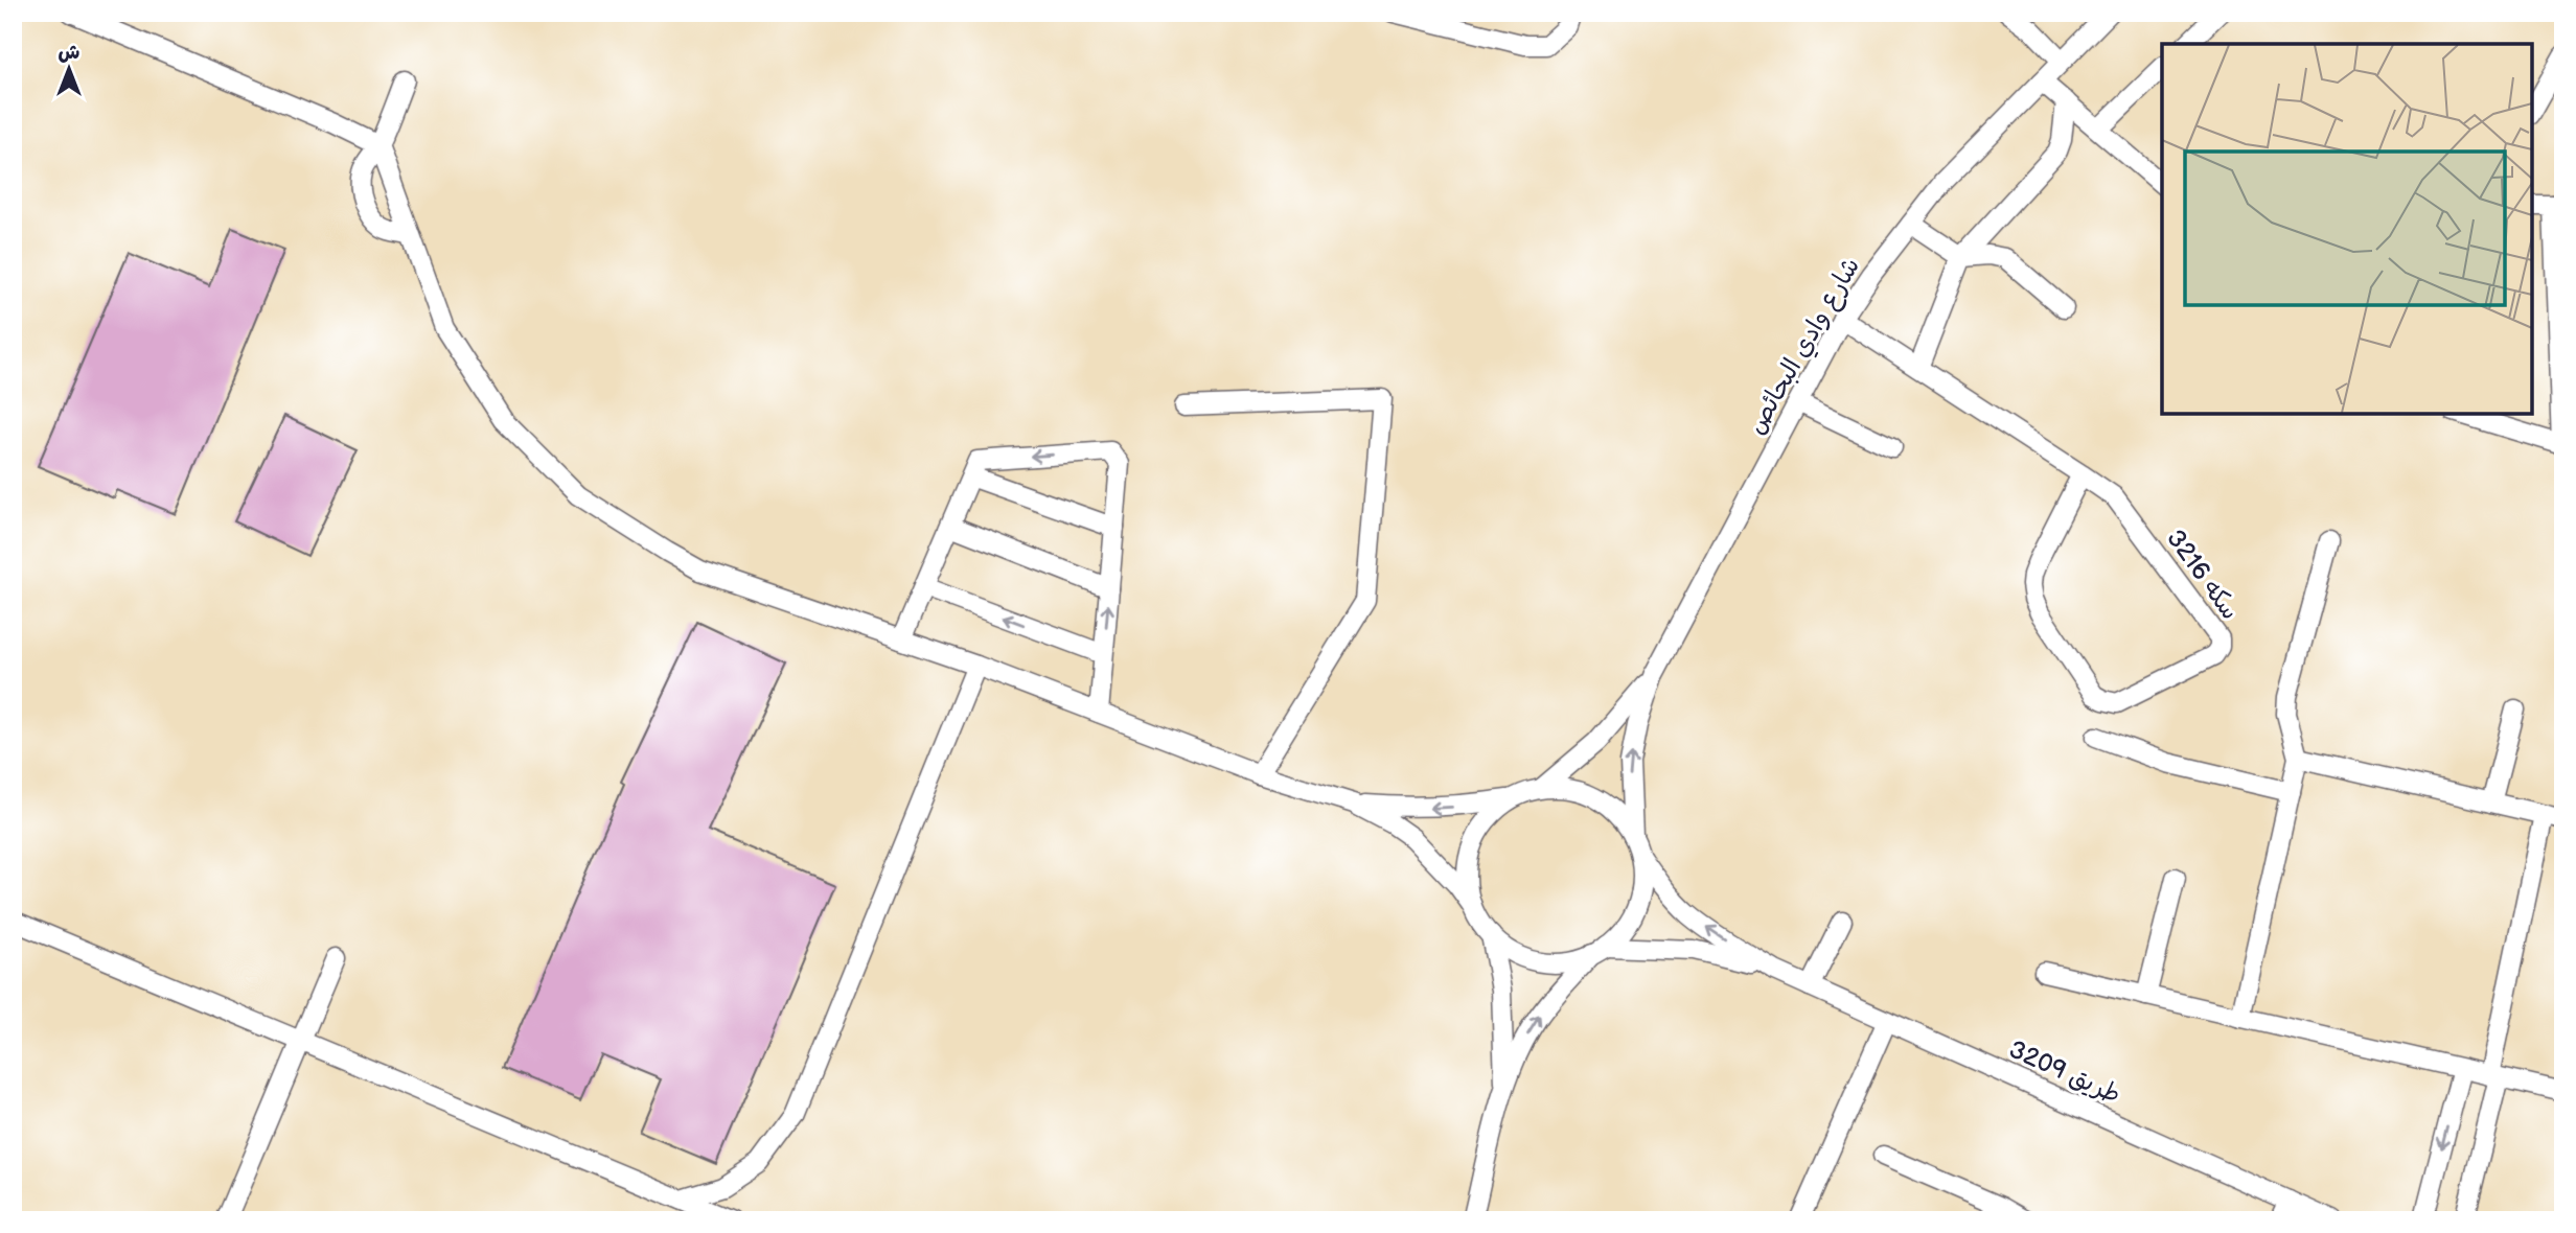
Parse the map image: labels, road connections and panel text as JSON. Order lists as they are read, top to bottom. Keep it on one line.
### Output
{"streets":{"street":["شارع وادي البحائص","سكه 3216","طريق 3209"]},"crossings":[["شارع وادي البحائص","سكه 3216"]],"north":"top"}
